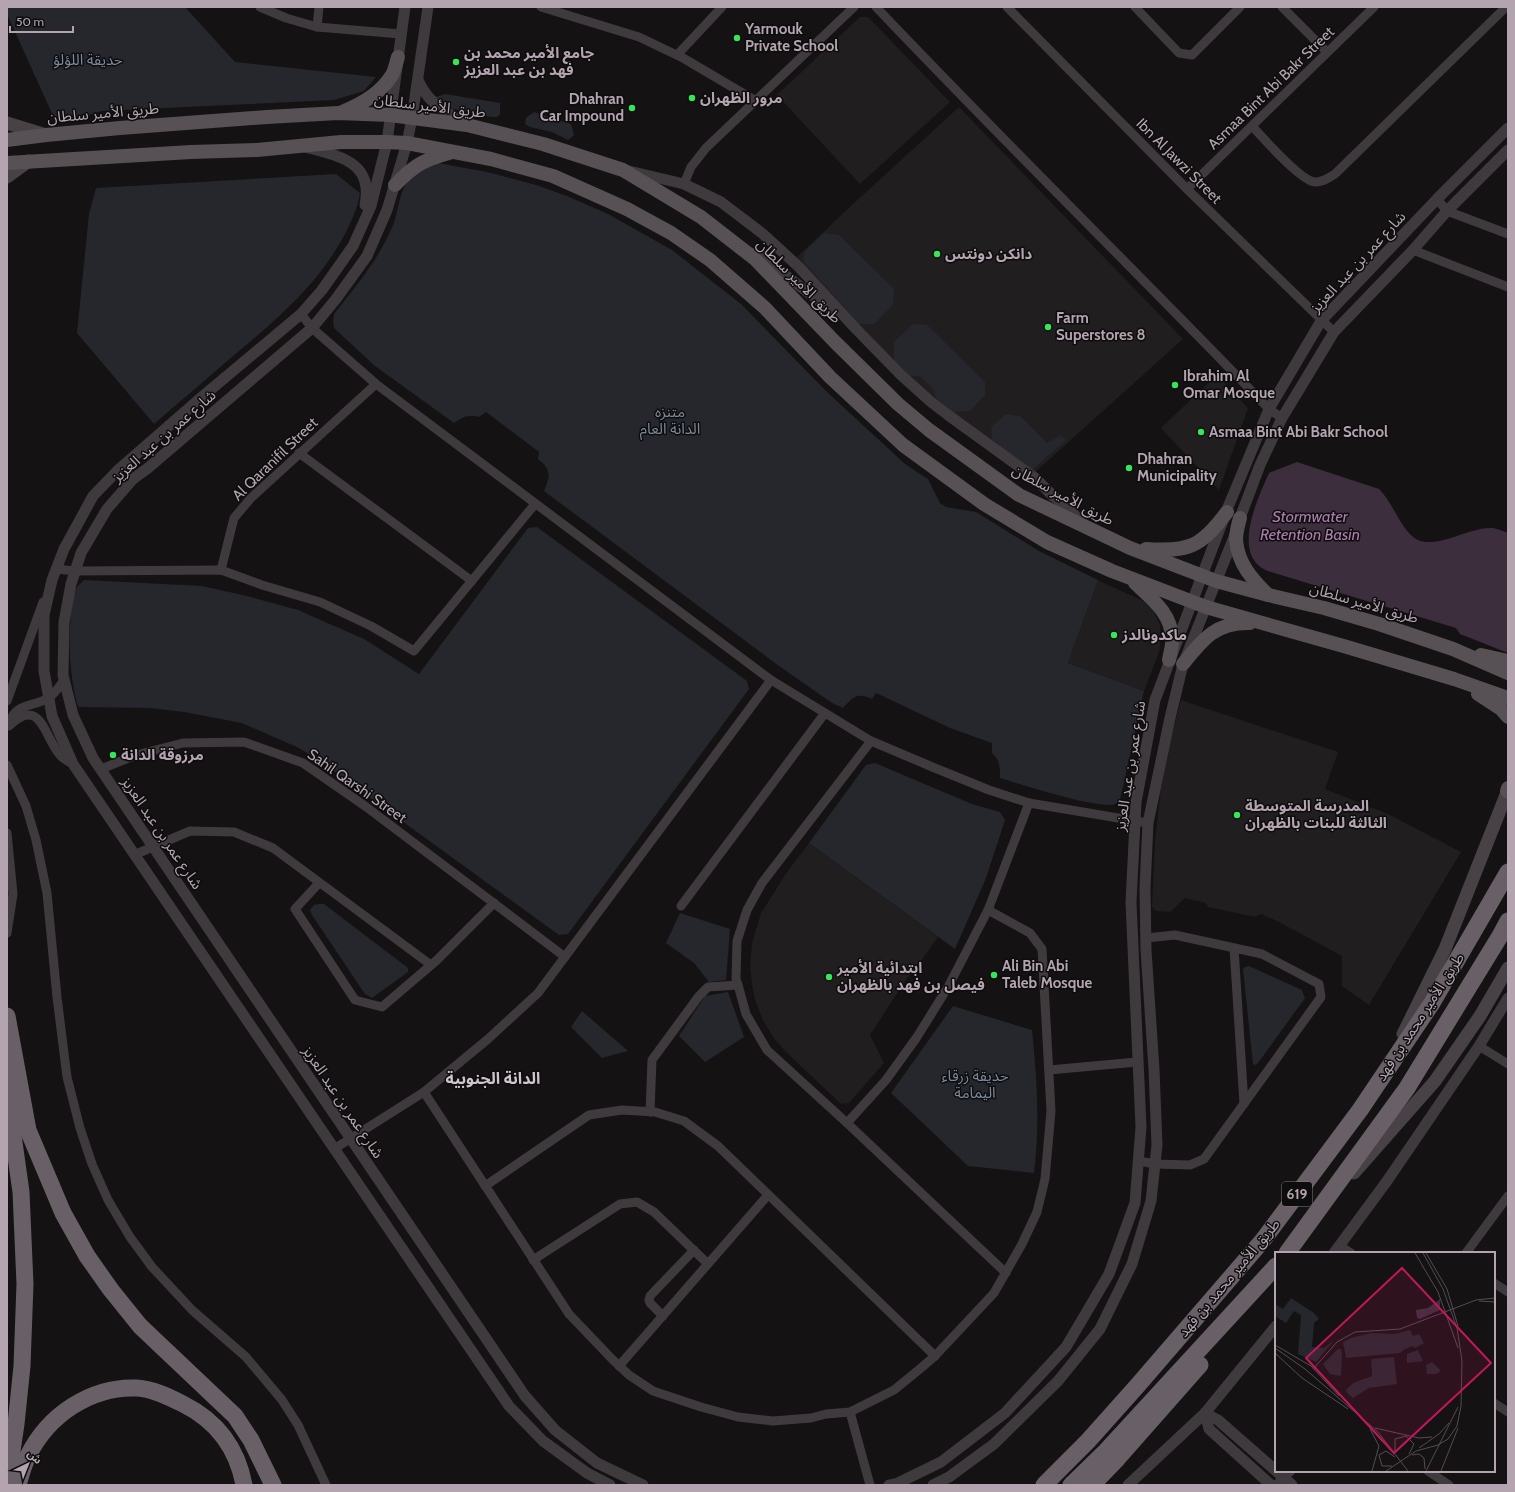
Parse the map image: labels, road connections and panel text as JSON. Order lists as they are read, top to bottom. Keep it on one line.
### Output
{"streets":{"highway":["طريق الأمير محمد بن فهد","619"],"main road":["طريق الأمير سلطان"],"street":["Asmaa Bint Abi Bakr Street","Ibn Al Jawzi Street","شارع عمر بن عبد العزيز","Al Qaranifil Street","Sahil Qarshi Street"]},"crossings":[["Asmaa Bint Abi Bakr Street","Ibn Al Jawzi Street"],["طريق الأمير سلطان","شارع عمر بن عبد العزيز"],["Ibn Al Jawzi Street","شارع عمر بن عبد العزيز"],["شارع عمر بن عبد العزيز","Sahil Qarshi Street"]],"districts":["الدانة الجنوبية"],"water":["Stormwater Retention Basin"],"parks":["حديقة اللؤلؤ","متنزه الدانة العام","حديقة زرقاء اليمامة"],"places":["Yarmouk Private School","جامع الأمير محمد بن فهد بن عبد العزيز","مرور الظهران","Dhahran Car Impound","دانكن دونتس","Farm Superstores 8","Ibrahim Al Omar Mosque","Asmaa Bint Abi Bakr School","Dhahran Municipality","ماكدونالدز","مرزوقة الدانة","المدرسة المتوسطة الثالثة للبنات بالظهران","Ali Bin Abi Taleb Mosque","ابتدائية الأمير فيصل بن فهد بالظهران"],"scale_bar":"50 m","north":"top right"}
